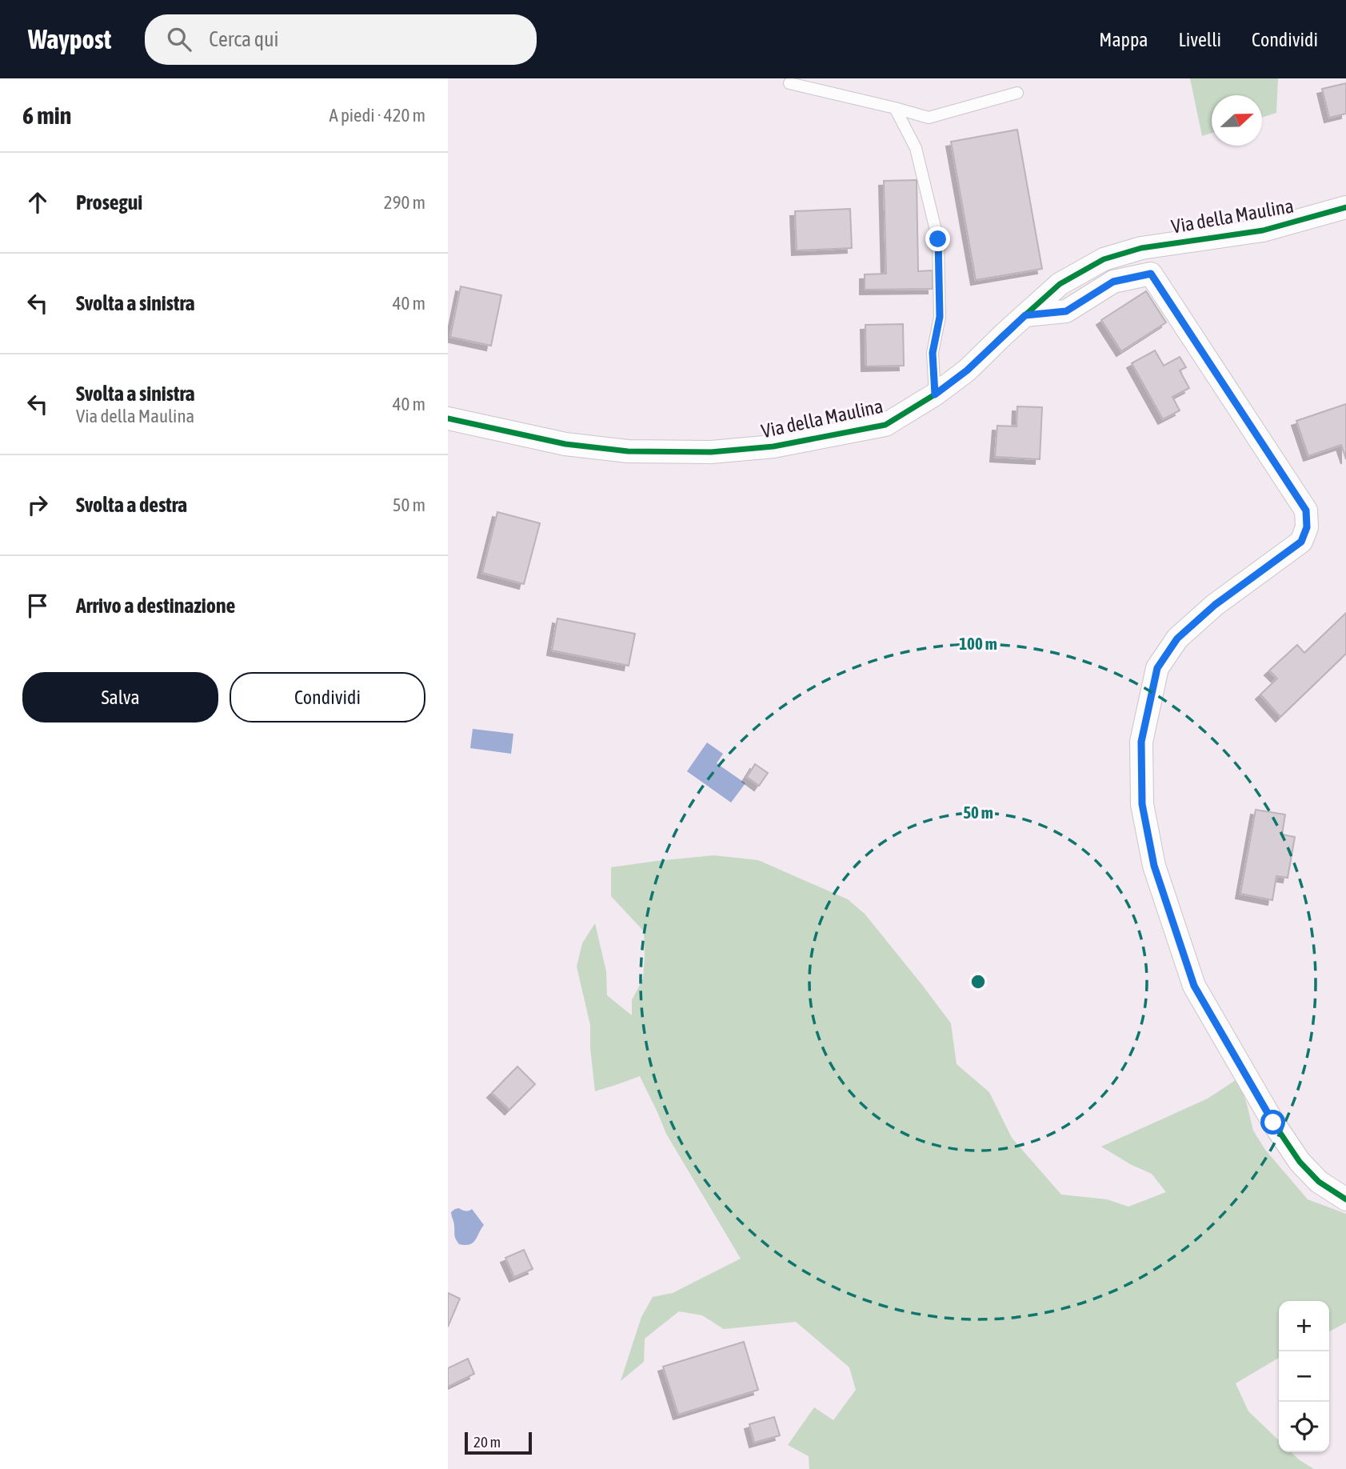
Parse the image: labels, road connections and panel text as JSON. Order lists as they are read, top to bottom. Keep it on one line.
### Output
{"streets":{"street":["Via della Maulina"]},"scale_bar":"20 m","north":"right","page":{"header":"Waypost","search":"Cerca qui","nav":["Mappa","Livelli","Condividi"],"heading":["6 min","A piedi · 420 m"],"list":[["Prosegui","290 m"],["Svolta a sinistra","40 m"],["Svolta a sinistra","Via della Maulina","40 m"],["Svolta a destra","50 m"],"Arrivo a destinazione"],"buttons":["Salva","Condividi"],"map_buttons":["+","−"],"scale":"20 m"},"rings":["100 m","50 m"]}
